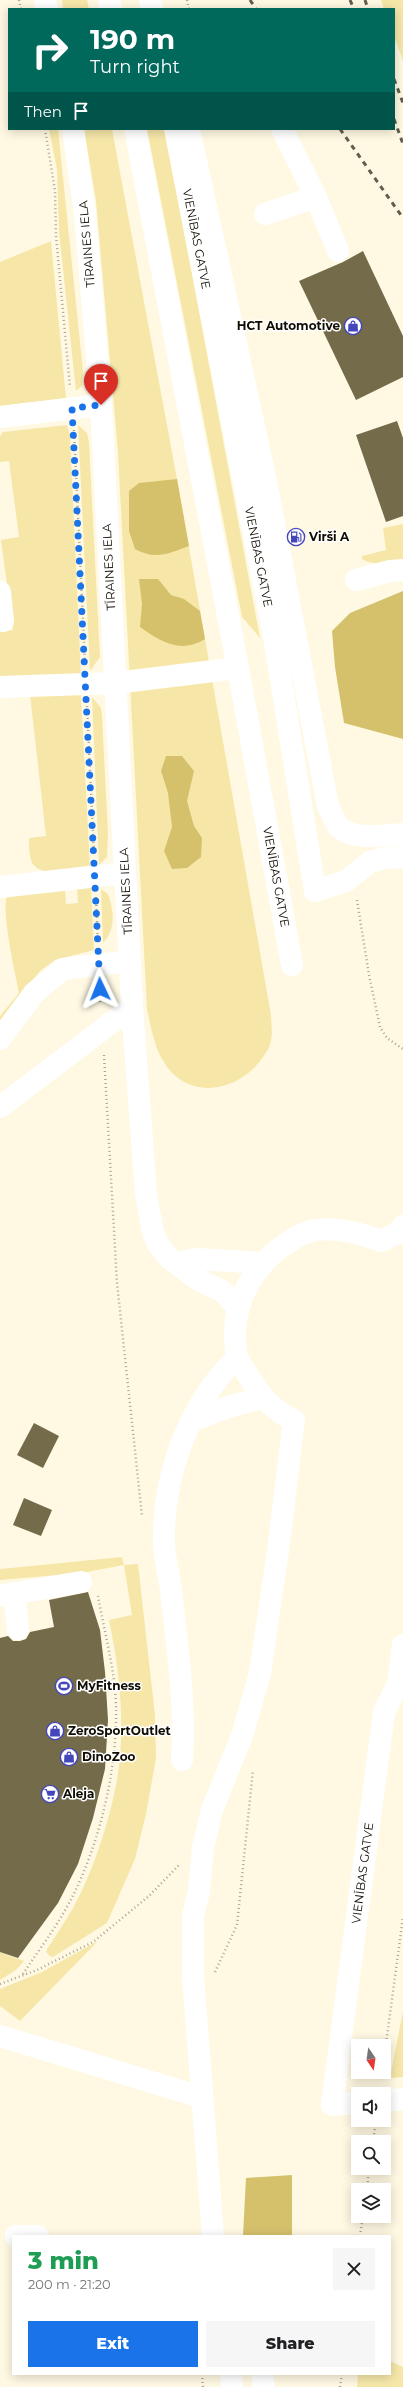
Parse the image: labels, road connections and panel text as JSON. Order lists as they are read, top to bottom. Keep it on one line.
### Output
{"streets":{"main road":["VIENĪBAS GATVE","TĪRAINES IELA"]},"places":{"shop":["HCT Automotive","ZeroSportOutlet","DinoZoo"],"fuel station":["Virši A"],"sports":["MyFitness"],"supermarket":["Aleja"]},"north":"bottom","page":{"turn":["190 m","Turn right"],"then":"Then","heading":["3 min","200 m · 21:20"],"buttons":["Exit","Share"]}}
